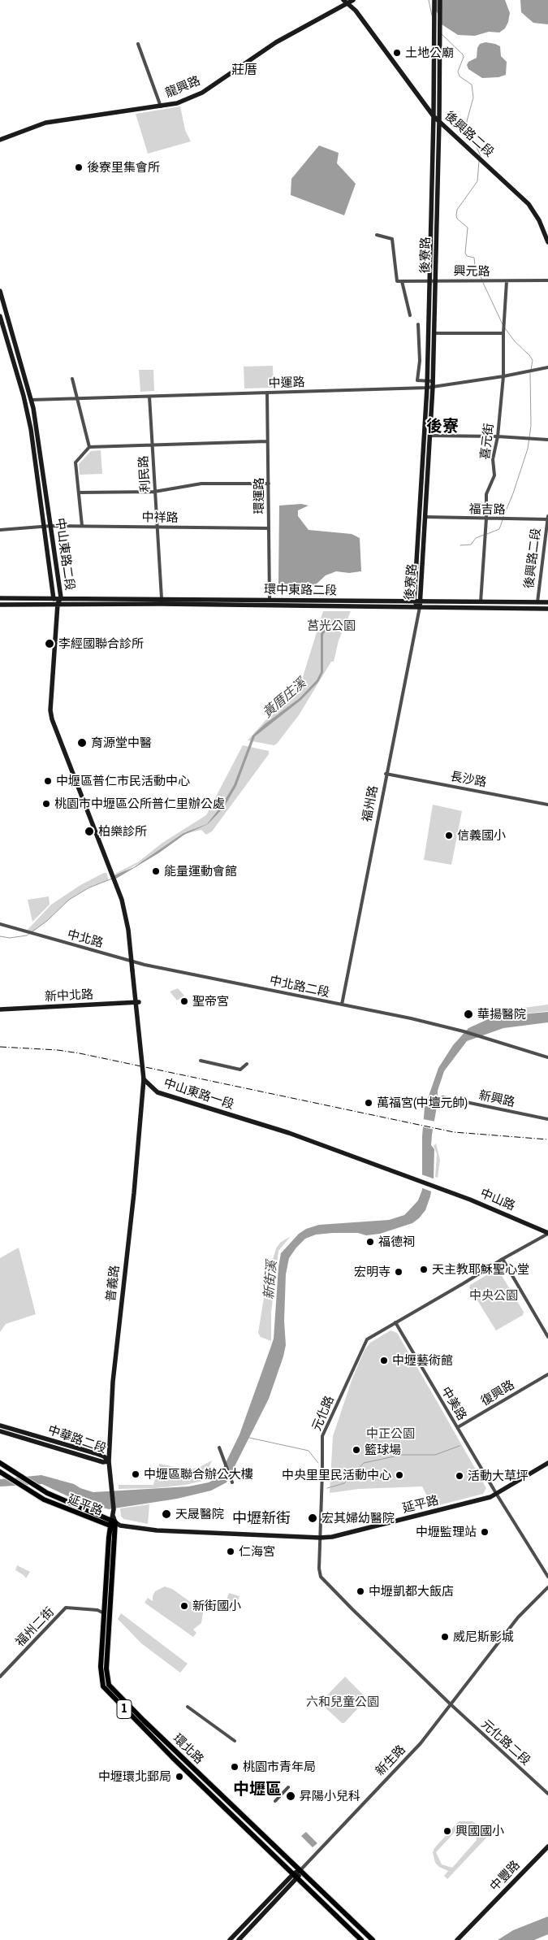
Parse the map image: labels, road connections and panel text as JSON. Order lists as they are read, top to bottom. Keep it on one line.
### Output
{"streets":{"main road":["延平路","1","環北路"],"street":["龍興路","後興路二段","後寮路","興元路","中運路","喜元街","利民路","環運路","福吉路","中祥路","中山東路二段","環中東路二段","長沙路","福州路","中北路","中北路二段","新中北路","中山東路一段","新興路","中山路","普義路","復興路","中美路","元化路","中華路二段","福州二街","元化路二段","新生路","中豐路"]},"crossings":[["龍興路","後興路二段"],["後興路二段","後寮路"],["後興路二段","福吉路"],["後興路二段","環中東路二段"],["後寮路","興元路"],["後寮路","中運路"],["後寮路","福吉路"],["後寮路","環中東路二段"],["後寮路","福州路"],["興元路","喜元街"],["中運路","喜元街"],["中運路","利民路"],["中運路","環運路"],["中運路","中山東路二段"],["喜元街","福吉路"],["喜元街","環中東路二段"],["利民路","中祥路"],["利民路","環中東路二段"],["環運路","中祥路"],["環運路","環中東路二段"],["中祥路","中山東路二段"],["中山東路二段","環中東路二段"],["環中東路二段","福州路"],["長沙路","福州路"],["福州路","中北路二段"],["中北路","中北路二段"],["中山東路一段","中山路"],["中山東路一段","普義路"],["中山路","元化路"],["普義路","中華路二段"],["普義路","延平路"],["普義路","環北路"],["復興路","中美路"],["中美路","元化路"],["中美路","延平路"],["元化路","延平路"],["元化路","元化路二段"],["元化路","新生路"],["延平路","環北路"],["福州二街","環北路"],["元化路二段","新生路"],["環北路","新生路"]],"districts":["莊厝","後寮","中壢新街","中壢區"],"water":["黃厝庄溪","新街溪"],"parks":["莒光公園","中央公園","中正公園","六和兒童公園"],"places":["土地公廟","後寮里集會所","李經國聯合診所","育源堂中醫","中壢區普仁市民活動中心","桃園市中壢區公所普仁里辦公處","柏樂診所","信義國小","能量運動會館","聖帝宮","華揚醫院","萬福宮(中壇元帥)","福德祠","天主教耶穌聖心堂","宏明寺","中壢藝術館","籃球場","中壢區聯合辦公大樓","中央里里民活動中心","活動大草坪","天晟醫院","宏其婦幼醫院","中壢監理站","仁海宮","中壢凱都大飯店","新街國小","威尼斯影城","桃園市青年局","中壢環北郵局","昇陽小兒科","興國國小"]}
